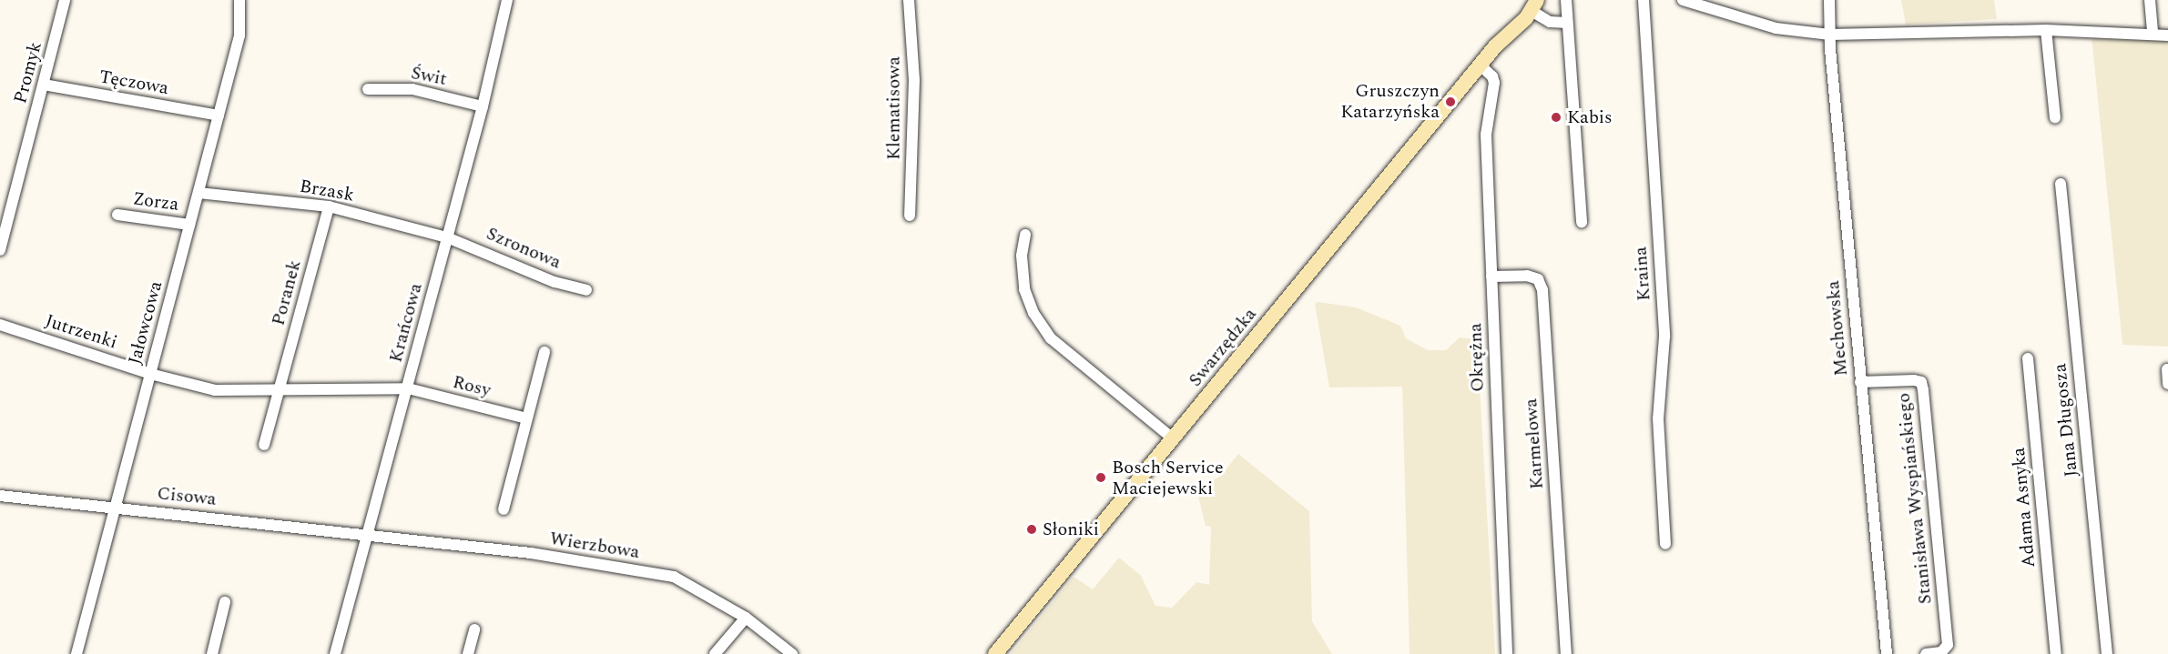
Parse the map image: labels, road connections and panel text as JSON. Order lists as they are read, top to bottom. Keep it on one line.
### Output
{"streets":{"street":["Promyk","Świt","Tęczowa","Klematisowa","Brzask","Zorza","Szronowa","Kraina","Poranek","Jałowcowa","Krańcowa","Mechowska","Jutrzenki","Swarzędzka","Okrężna","Rosy","Jana Długosza","Karmelowa","Cisowa","Stanisława Wyspiańskiego","Adama Asnyka","Wierzbowa"]},"crossings":[["Promyk","Tęczowa"],["Świt","Krańcowa"],["Tęczowa","Jałowcowa"],["Brzask","Szronowa"],["Brzask","Poranek"],["Brzask","Jałowcowa"],["Brzask","Krańcowa"],["Zorza","Jałowcowa"],["Szronowa","Krańcowa"],["Poranek","Jutrzenki"],["Jałowcowa","Jutrzenki"],["Jałowcowa","Cisowa"],["Krańcowa","Jutrzenki"],["Krańcowa","Rosy"],["Krańcowa","Cisowa"],["Krańcowa","Wierzbowa"],["Mechowska","Stanisława Wyspiańskiego"],["Jutrzenki","Rosy"],["Swarzędzka","Okrężna"],["Okrężna","Karmelowa"],["Cisowa","Wierzbowa"]],"places":["Gruszczyn Katarzyńska","Kabis","Bosch Service Maciejewski","Słoniki"]}
